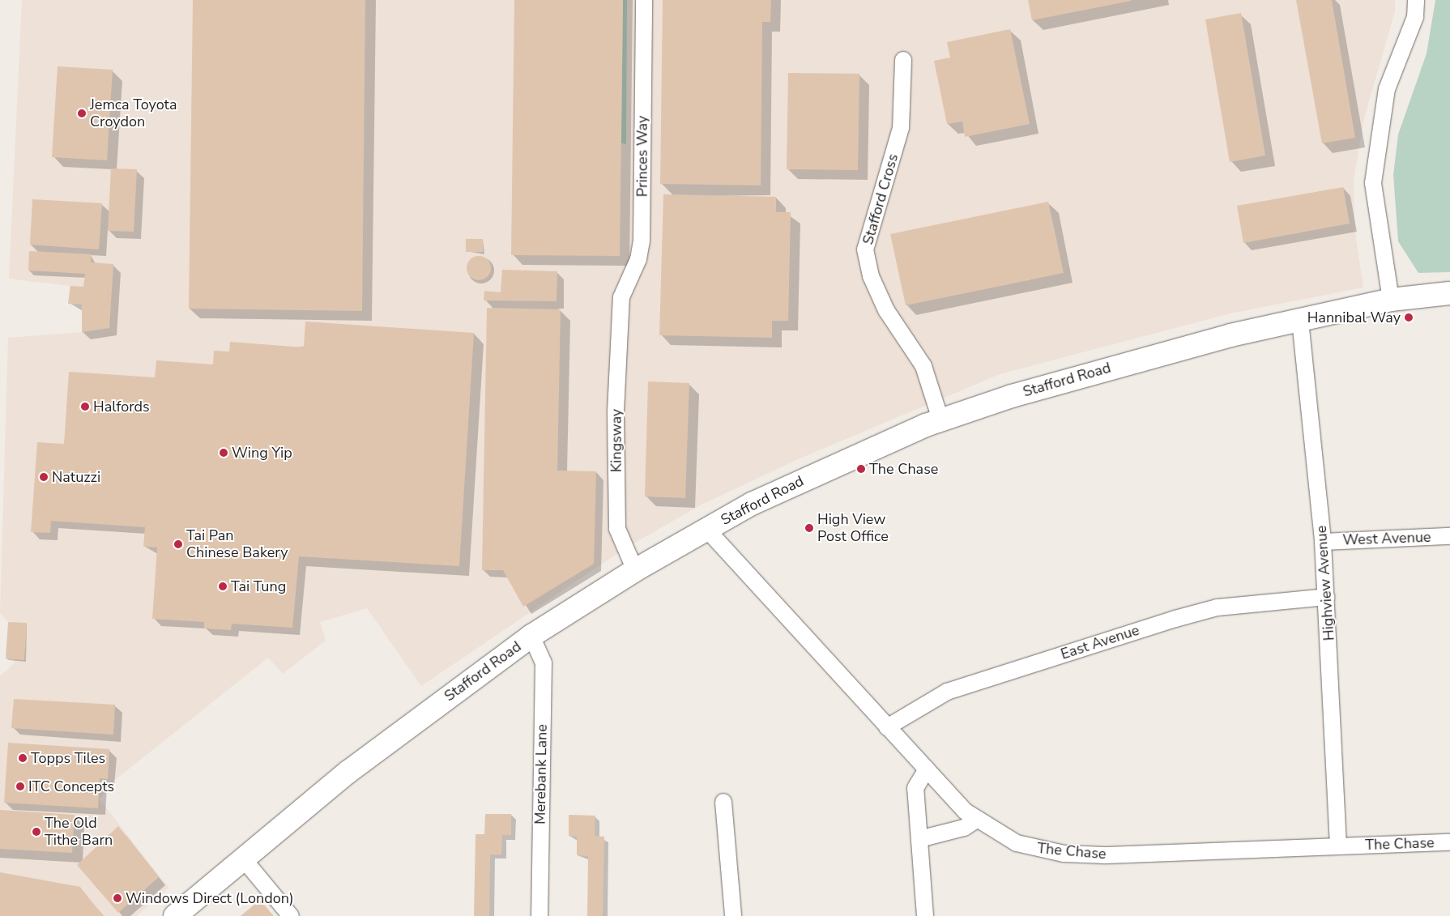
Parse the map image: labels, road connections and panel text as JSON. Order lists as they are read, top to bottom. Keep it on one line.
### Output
{"streets":{"main road":["Stafford Road"],"street":["Princes Way","Stafford Cross","Kingsway","West Avenue","Highview Avenue","East Avenue","Merebank Lane","The Chase"]},"crossings":[["Princes Way","Kingsway"],["Stafford Cross","Stafford Road"],["Stafford Road","Kingsway"],["Stafford Road","Highview Avenue"],["Stafford Road","Merebank Lane"],["Stafford Road","The Chase"],["West Avenue","Highview Avenue"],["Highview Avenue","East Avenue"],["Highview Avenue","The Chase"],["East Avenue","The Chase"]],"places":["Jemca Toyota Croydon","Hannibal Way","Halfords","Wing Yip","The Chase","Natuzzi","High View Post Office","Tai Pan Chinese Bakery","Tai Tung","Topps Tiles","ITC Concepts","The Old Tithe Barn","Windows Direct (London)"]}
